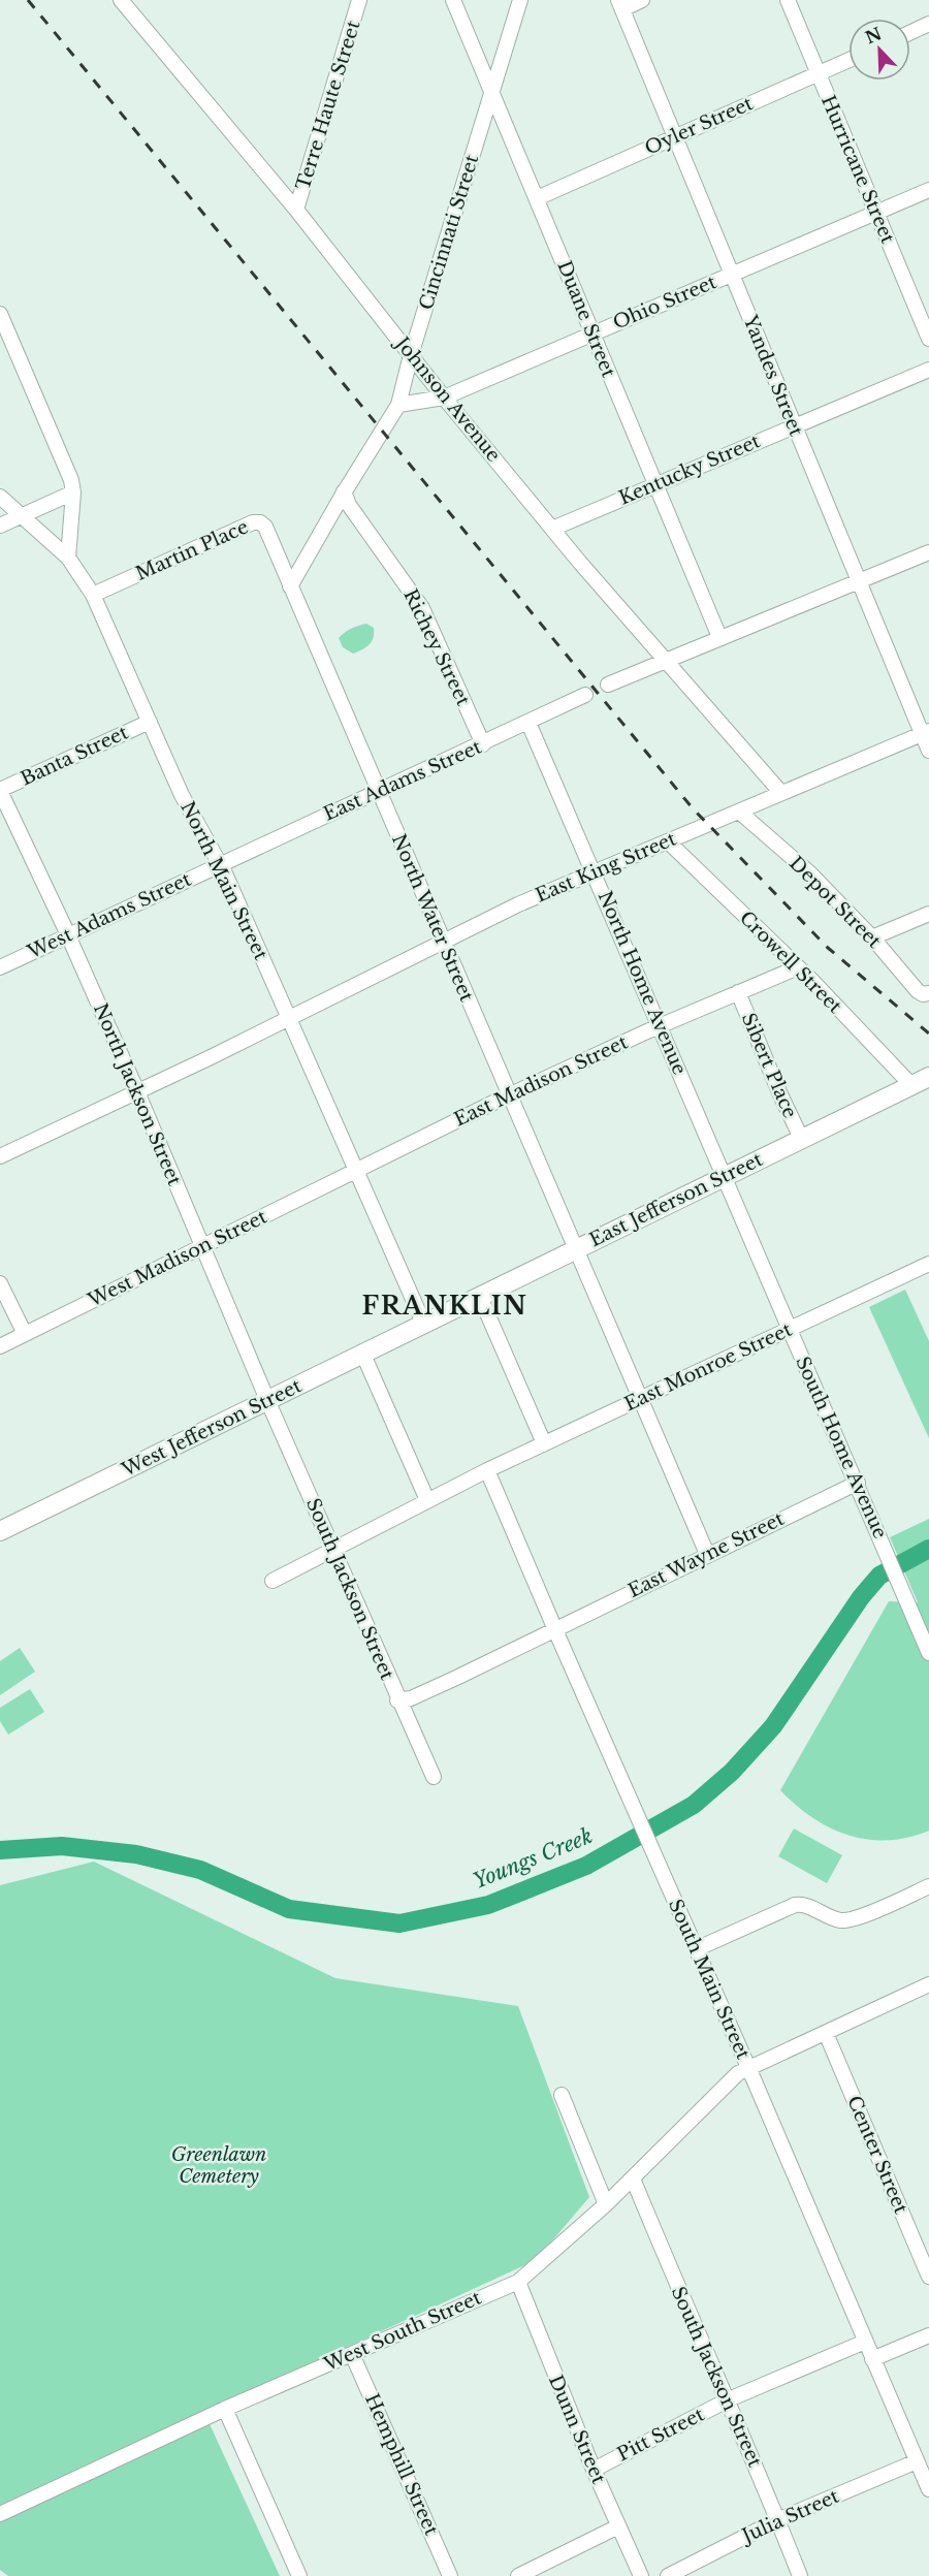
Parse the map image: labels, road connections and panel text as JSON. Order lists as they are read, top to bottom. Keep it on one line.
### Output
{"streets":{"main road":["East Jefferson Street","West Jefferson Street"],"street":["Terre Haute Street","Oyler Street","Hurricane Street","Cincinnati Street","Ohio Street","Duane Street","Yandes Street","Johnson Avenue","Kentucky Street","Martin Place","Richey Street","Banta Street","East Adams Street","East King Street","North Main Street","Depot Street","West Adams Street","North Water Street","Crowell Street","North Home Avenue","Sibert Place","East Madison Street","North Jackson Street","West Madison Street","East Monroe Street","South Home Avenue","East Wayne Street","South Jackson Street","South Main Street","Center Street","West South Street","Dunn Street","Pitt Street","Hemphill Street","Julia Street"]},"crossings":[["Terre Haute Street","Johnson Avenue"],["Oyler Street","Hurricane Street"],["Oyler Street","Duane Street"],["Oyler Street","Yandes Street"],["Hurricane Street","Ohio Street"],["Cincinnati Street","Ohio Street"],["Cincinnati Street","Duane Street"],["Cincinnati Street","Johnson Avenue"],["Cincinnati Street","Martin Place"],["Cincinnati Street","Richey Street"],["Cincinnati Street","North Water Street"],["Ohio Street","Duane Street"],["Ohio Street","Yandes Street"],["Ohio Street","Johnson Avenue"],["Duane Street","Kentucky Street"],["Yandes Street","Kentucky Street"],["Yandes Street","East King Street"],["Johnson Avenue","Kentucky Street"],["Johnson Avenue","East King Street"],["Martin Place","North Main Street"],["Martin Place","North Water Street"],["Richey Street","East Adams Street"],["Banta Street","North Main Street"],["Banta Street","North Jackson Street"],["East Adams Street","North Main Street"],["East Adams Street","West Adams Street"],["East Adams Street","North Water Street"],["East Adams Street","North Home Avenue"],["East King Street","North Main Street"],["East King Street","Depot Street"],["East King Street","North Water Street"],["East King Street","Crowell Street"],["East King Street","North Home Avenue"],["East King Street","North Jackson Street"],["North Main Street","West Adams Street"],["North Main Street","East Madison Street"],["North Main Street","East Jefferson Street"],["North Main Street","West Madison Street"],["North Main Street","West Jefferson Street"],["West Adams Street","North Jackson Street"],["North Water Street","East Madison Street"],["North Water Street","East Jefferson Street"],["North Water Street","East Monroe Street"],["North Water Street","East Wayne Street"],["Crowell Street","East Madison Street"],["Crowell Street","East Jefferson Street"],["North Home Avenue","East Madison Street"],["North Home Avenue","East Jefferson Street"],["North Home Avenue","South Home Avenue"],["Sibert Place","East Madison Street"],["Sibert Place","East Jefferson Street"],["East Madison Street","West Madison Street"],["North Jackson Street","West Madison Street"],["North Jackson Street","West Jefferson Street"],["North Jackson Street","South Jackson Street"],["East Jefferson Street","West Jefferson Street"],["East Jefferson Street","South Home Avenue"],["East Monroe Street","South Home Avenue"],["East Monroe Street","South Jackson Street"],["East Monroe Street","South Main Street"],["West Jefferson Street","South Jackson Street"],["South Home Avenue","East Wayne Street"],["East Wayne Street","South Jackson Street"],["East Wayne Street","South Main Street"],["South Jackson Street","West South Street"],["South Jackson Street","Pitt Street"],["South Jackson Street","Julia Street"],["South Main Street","West South Street"],["South Main Street","Pitt Street"],["South Main Street","Julia Street"],["Center Street","West South Street"],["West South Street","Dunn Street"],["West South Street","Hemphill Street"],["Dunn Street","Pitt Street"]],"districts":["FRANKLIN"],"water":["Youngs Creek"],"parks":["Greenlawn Cemetery"],"north":"top left"}
